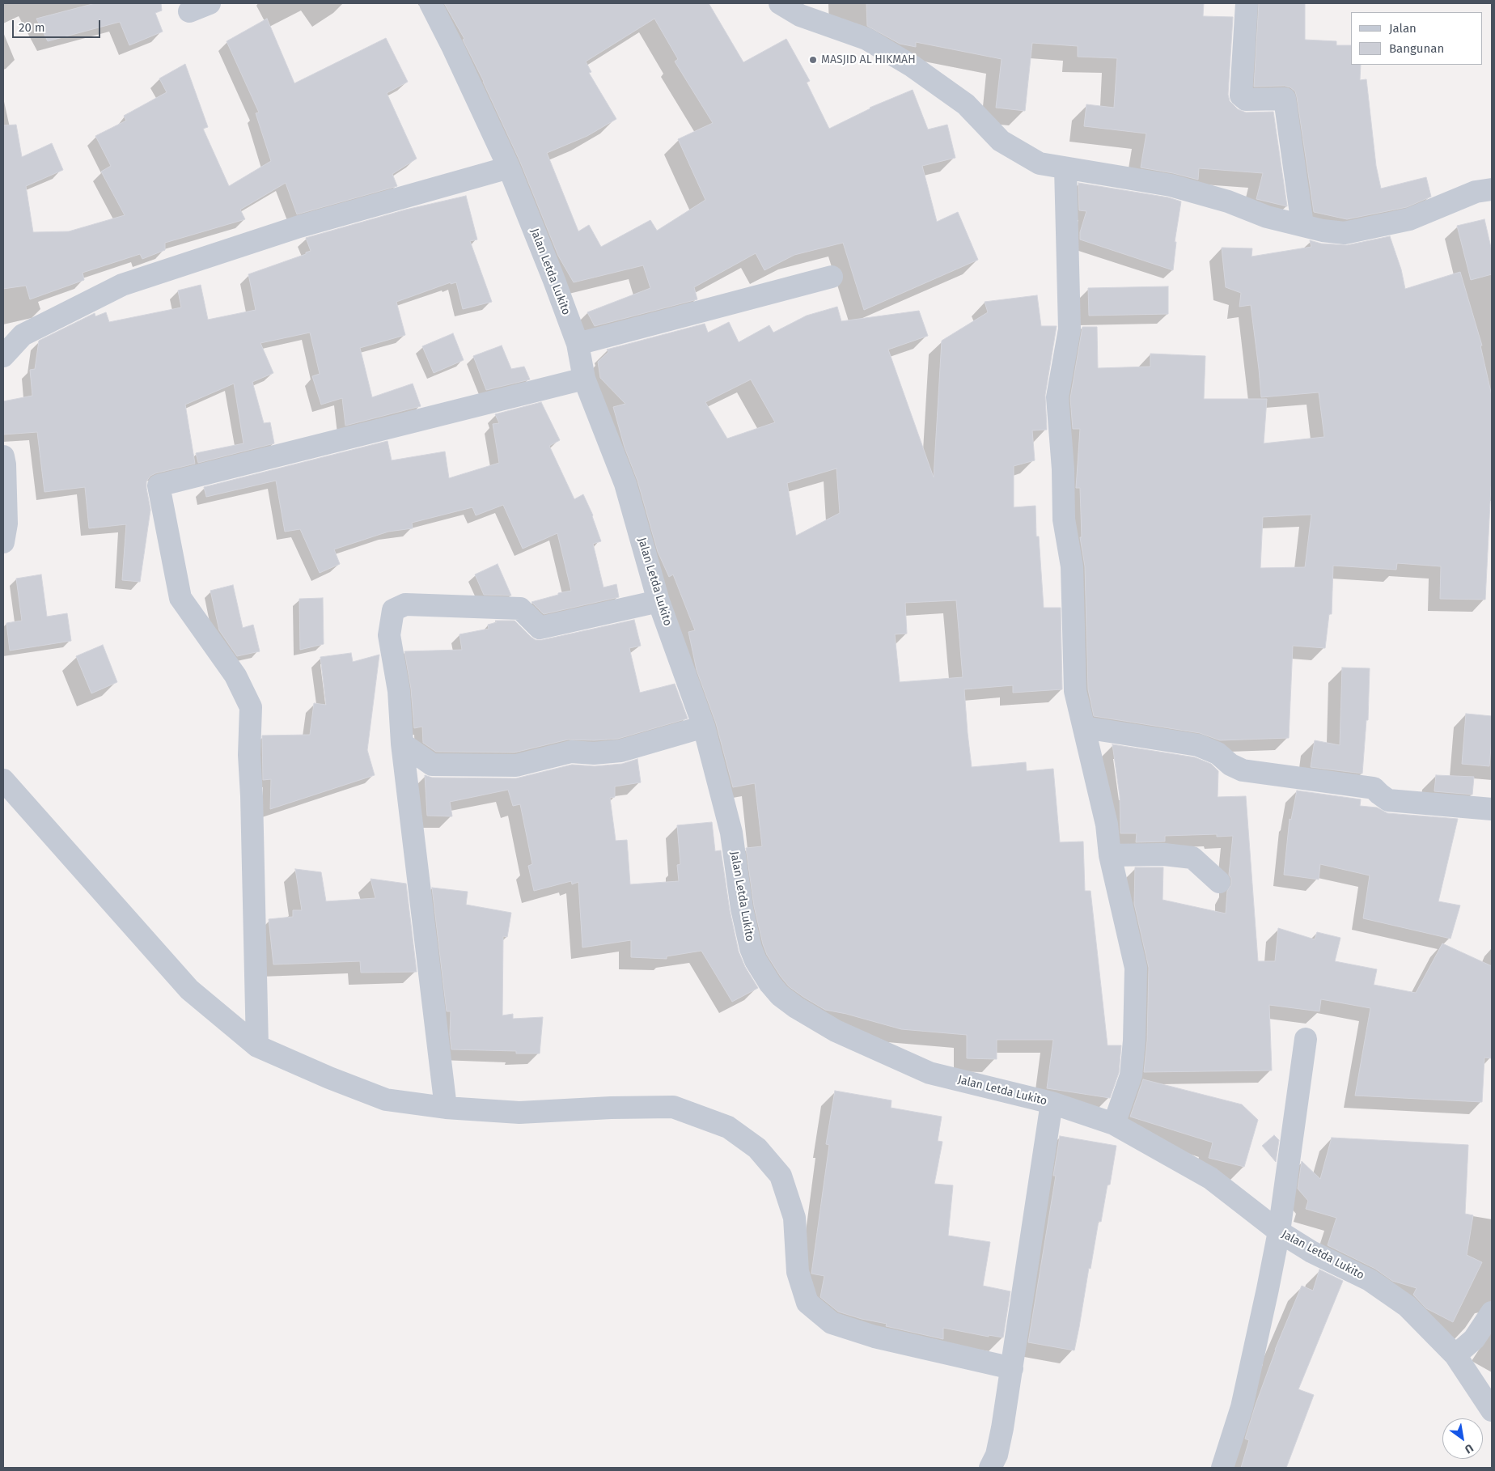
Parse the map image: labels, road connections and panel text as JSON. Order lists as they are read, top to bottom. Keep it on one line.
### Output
{"streets":{"street":["Jalan Letda Lukito"]},"places":["MASJID AL HIKMAH"],"legend":["Jalan","Bangunan"],"scale_bar":"20 m","north":"bottom right"}
